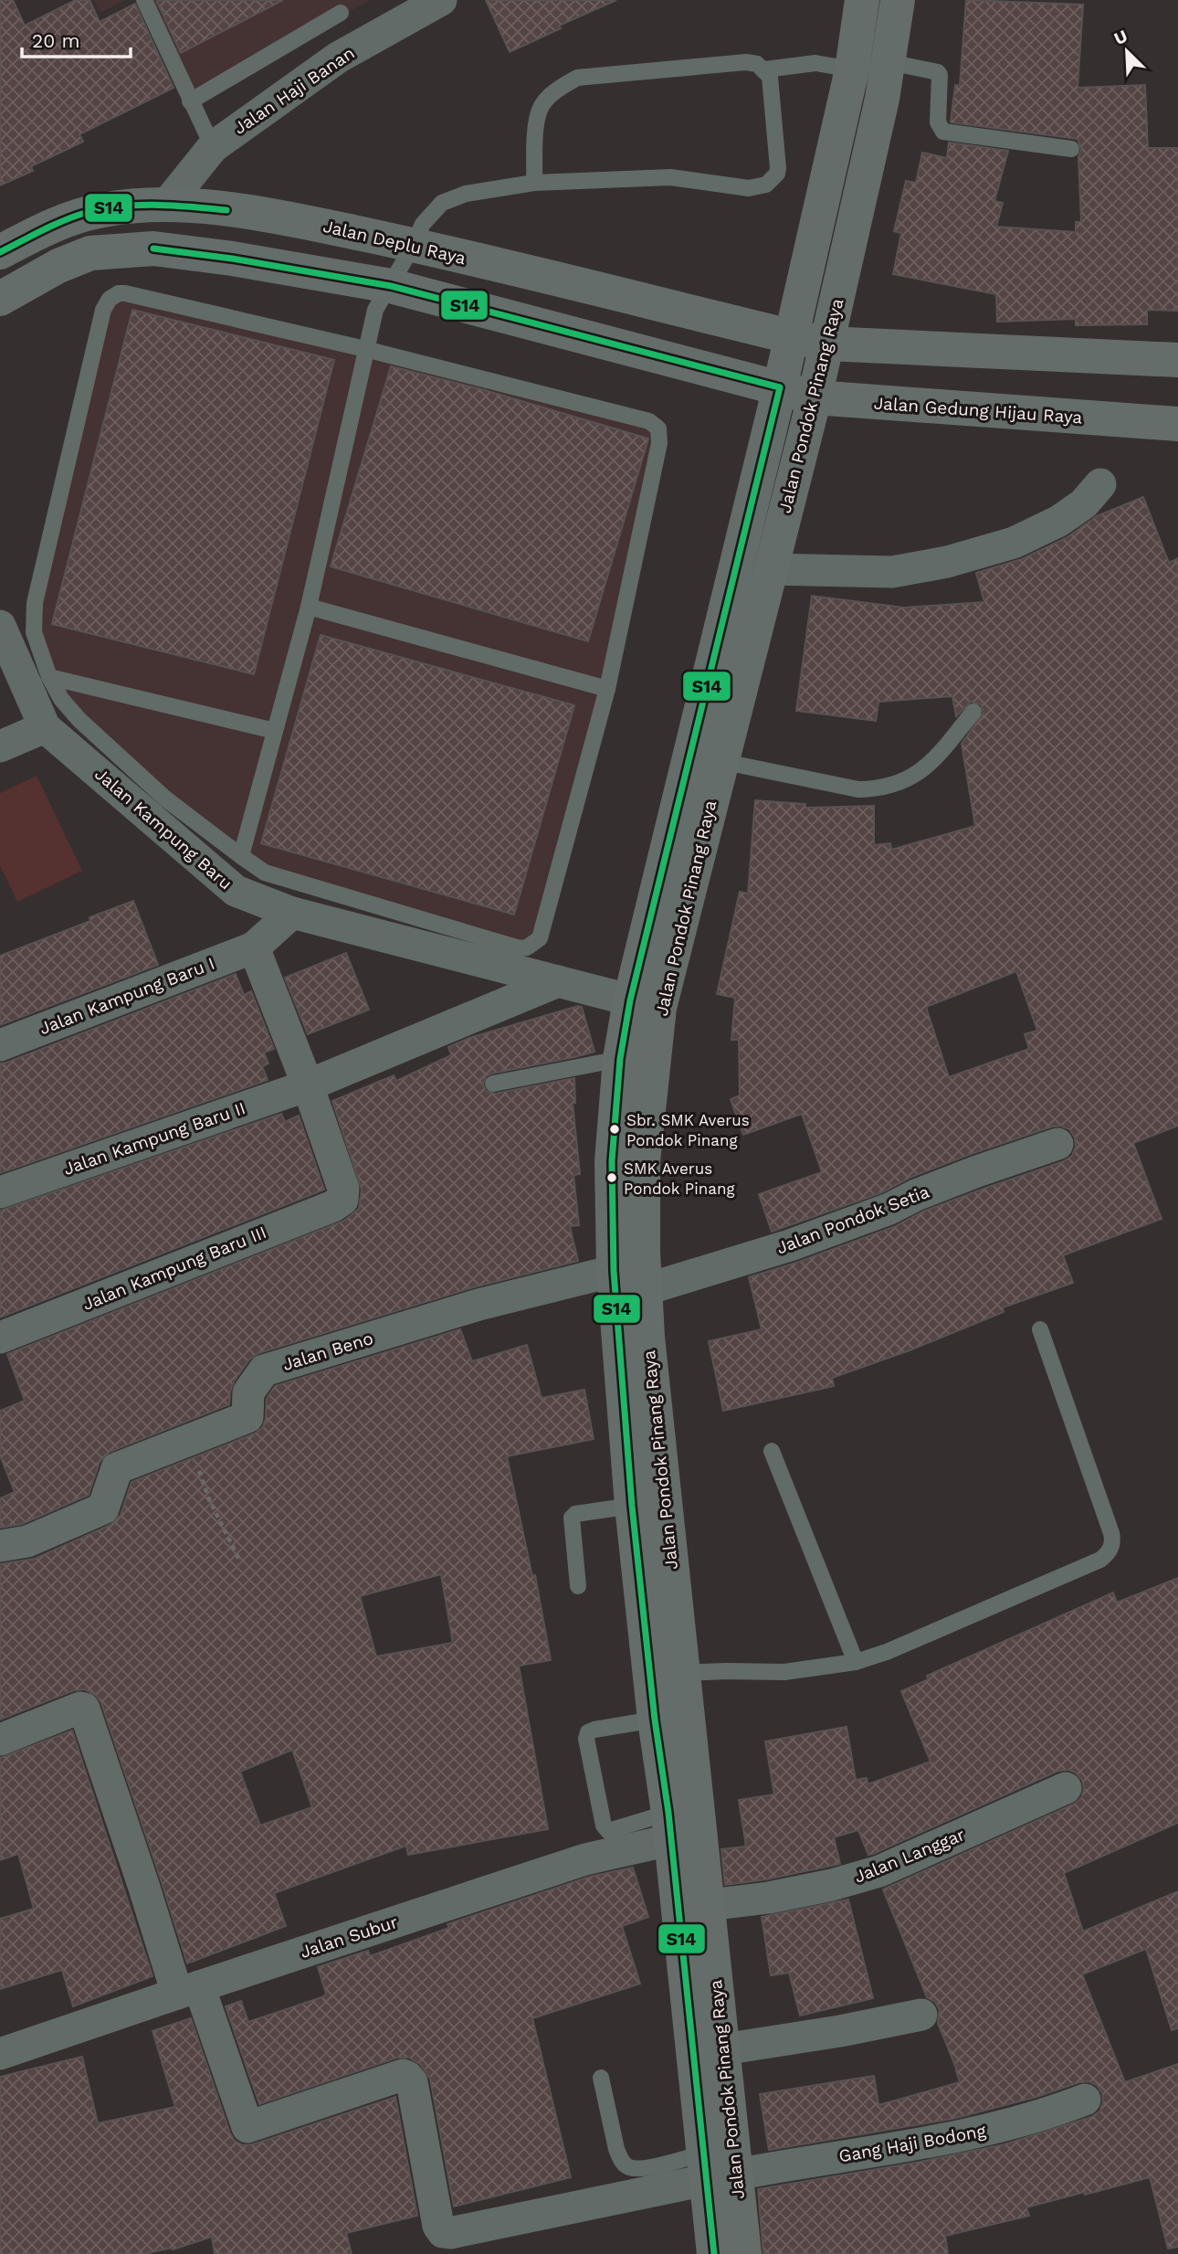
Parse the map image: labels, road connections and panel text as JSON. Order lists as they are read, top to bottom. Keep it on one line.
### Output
{"streets":{"main road":["Jalan Deplu Raya","Jalan Pondok Pinang Raya","Jalan Gedung Hijau Raya"],"street":["Jalan Haji Banan","Jalan Kampung Baru","Jalan Kampung Baru I","Jalan Kampung Baru II","Jalan Pondok Setia","Jalan Kampung Baru III","Jalan Beno","Jalan Langgar","Jalan Subur","Gang Haji Bodong"]},"crossings":[["Jalan Haji Banan","Jalan Deplu Raya"],["Jalan Deplu Raya","Jalan Pondok Pinang Raya"],["Jalan Pondok Pinang Raya","Jalan Gedung Hijau Raya"],["Jalan Pondok Pinang Raya","Jalan Kampung Baru"],["Jalan Pondok Pinang Raya","Jalan Pondok Setia"],["Jalan Pondok Pinang Raya","Jalan Beno"],["Jalan Pondok Pinang Raya","Jalan Langgar"],["Jalan Pondok Pinang Raya","Jalan Subur"],["Jalan Pondok Pinang Raya","Gang Haji Bodong"],["Jalan Kampung Baru II","Jalan Kampung Baru III"],["Jalan Subur","Gang Haji Bodong"]],"places":["Sbr. SMK Averus Pondok Pinang","SMK Averus Pondok Pinang"],"lines":["transit line S14"],"scale_bar":"20 m","north":"top left"}
